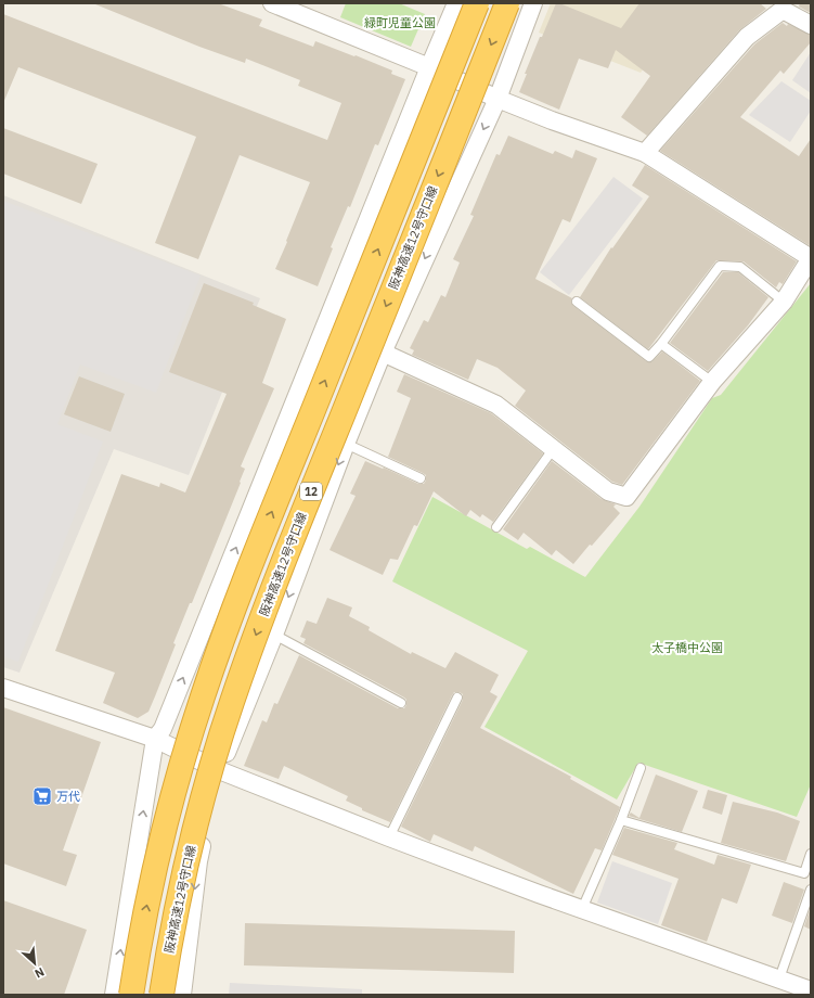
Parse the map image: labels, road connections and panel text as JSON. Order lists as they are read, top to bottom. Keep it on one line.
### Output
{"streets":{"highway":["阪神高速12号守口線","12"]},"parks":["緑町児童公園","太子橋中公園"],"places":{"supermarket":["万代"]},"north":"bottom right"}
